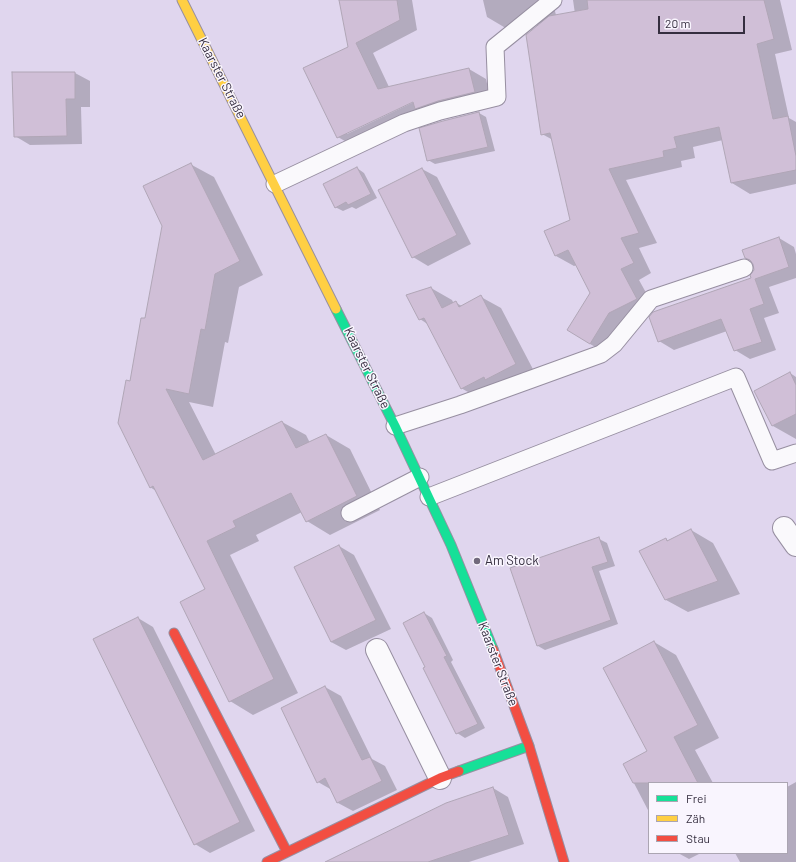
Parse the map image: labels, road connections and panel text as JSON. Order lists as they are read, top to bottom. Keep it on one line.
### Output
{"streets":{"main road":["Kaarster Straße"]},"places":["Am Stock"],"legend":["Frei","Zäh","Stau"],"scale_bar":"20 m"}
